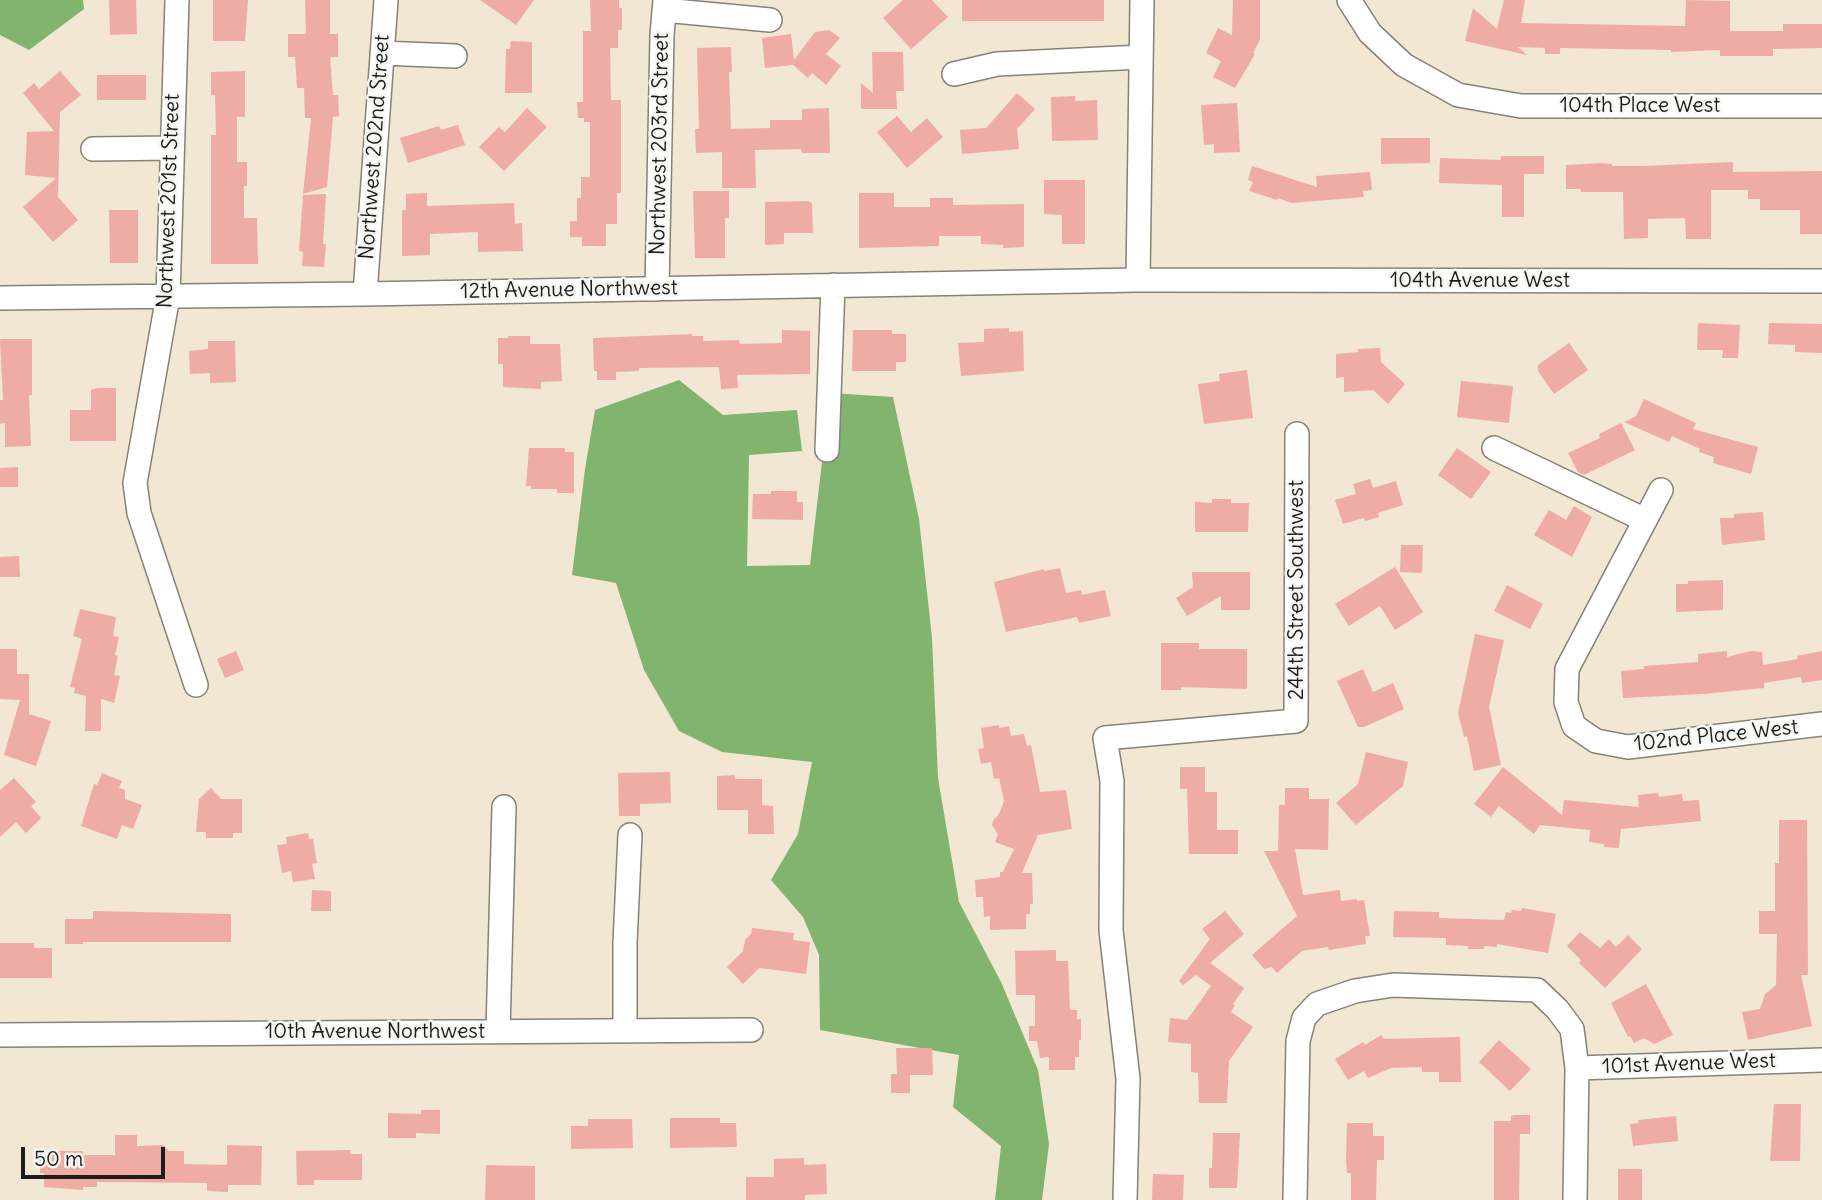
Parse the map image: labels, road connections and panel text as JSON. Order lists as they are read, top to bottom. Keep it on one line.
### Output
{"streets":{"street":["104th Place West","Northwest 203rd Street","Northwest 202nd Street","Northwest 201st Street","104th Avenue West","12th Avenue Northwest","244th Street Southwest","102nd Place West","10th Avenue Northwest","101st Avenue West"]},"crossings":[["Northwest 203rd Street","12th Avenue Northwest"],["Northwest 202nd Street","12th Avenue Northwest"],["Northwest 201st Street","12th Avenue Northwest"],["104th Avenue West","12th Avenue Northwest"]],"scale_bar":"50 m"}
